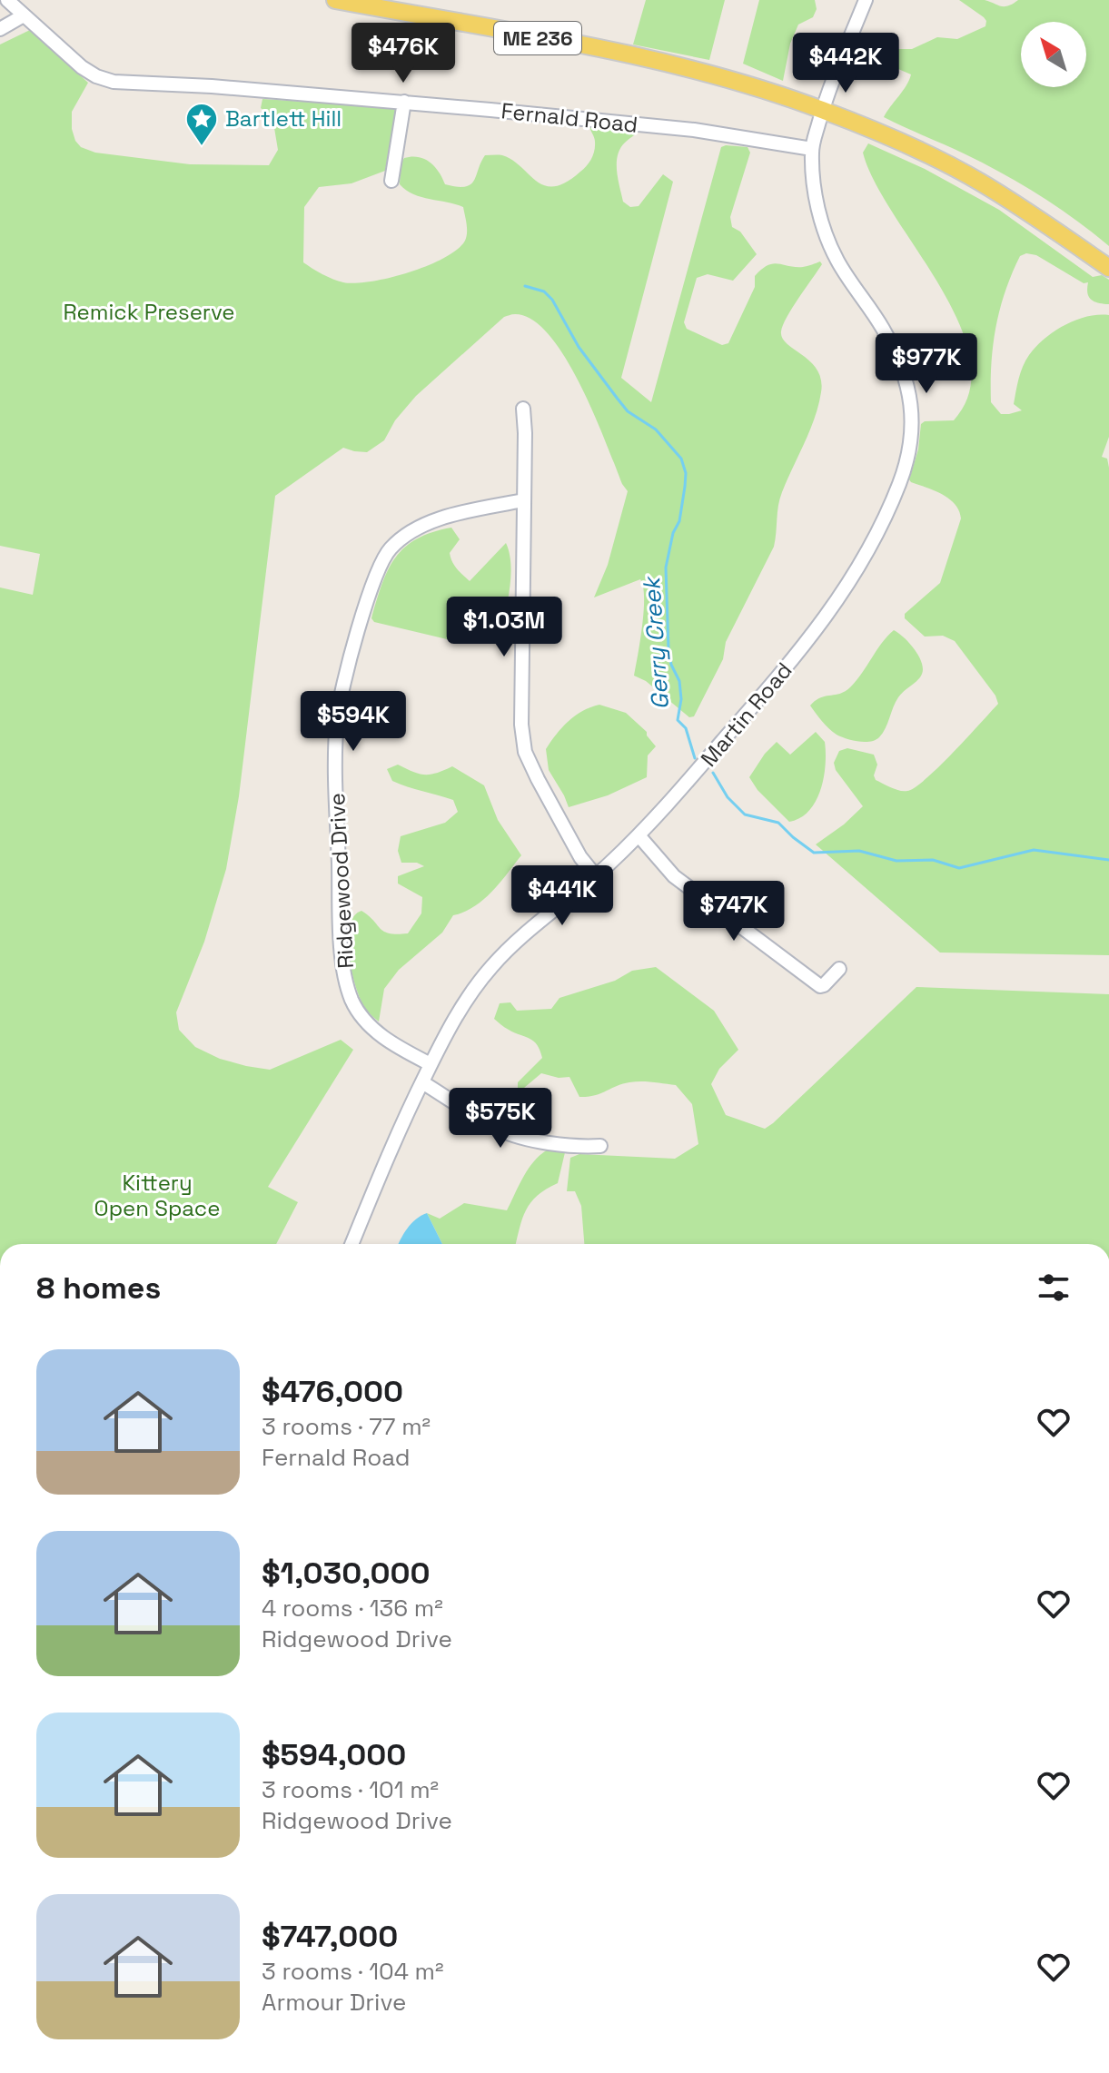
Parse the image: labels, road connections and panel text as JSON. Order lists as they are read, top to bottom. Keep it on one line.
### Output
{"streets":{"main road":["ME 236"],"street":["Fernald Road","Martin Road","Ridgewood Drive"]},"crossings":[["ME 236","Martin Road"],["Fernald Road","Martin Road"],["Martin Road","Ridgewood Drive"]],"water":["Gerry Creek"],"parks":["Remick Preserve","Kittery Open Space"],"places":{"place":["Bartlett Hill"]},"north":"top left","page":{"price":["$476K","$442K","$977K","$1.03M","$594K","$441K","$747K","$575K"],"heading":"8 homes","list":[{"name":"$476,000","note":"3 rooms · 77 m² · Fernald Road"},{"name":"$1,030,000","note":"4 rooms · 136 m² · Ridgewood Drive"},{"name":"$594,000","note":"3 rooms · 101 m² · Ridgewood Drive"},{"name":"$747,000","note":"3 rooms · 104 m² · Armour Drive"}]}}
